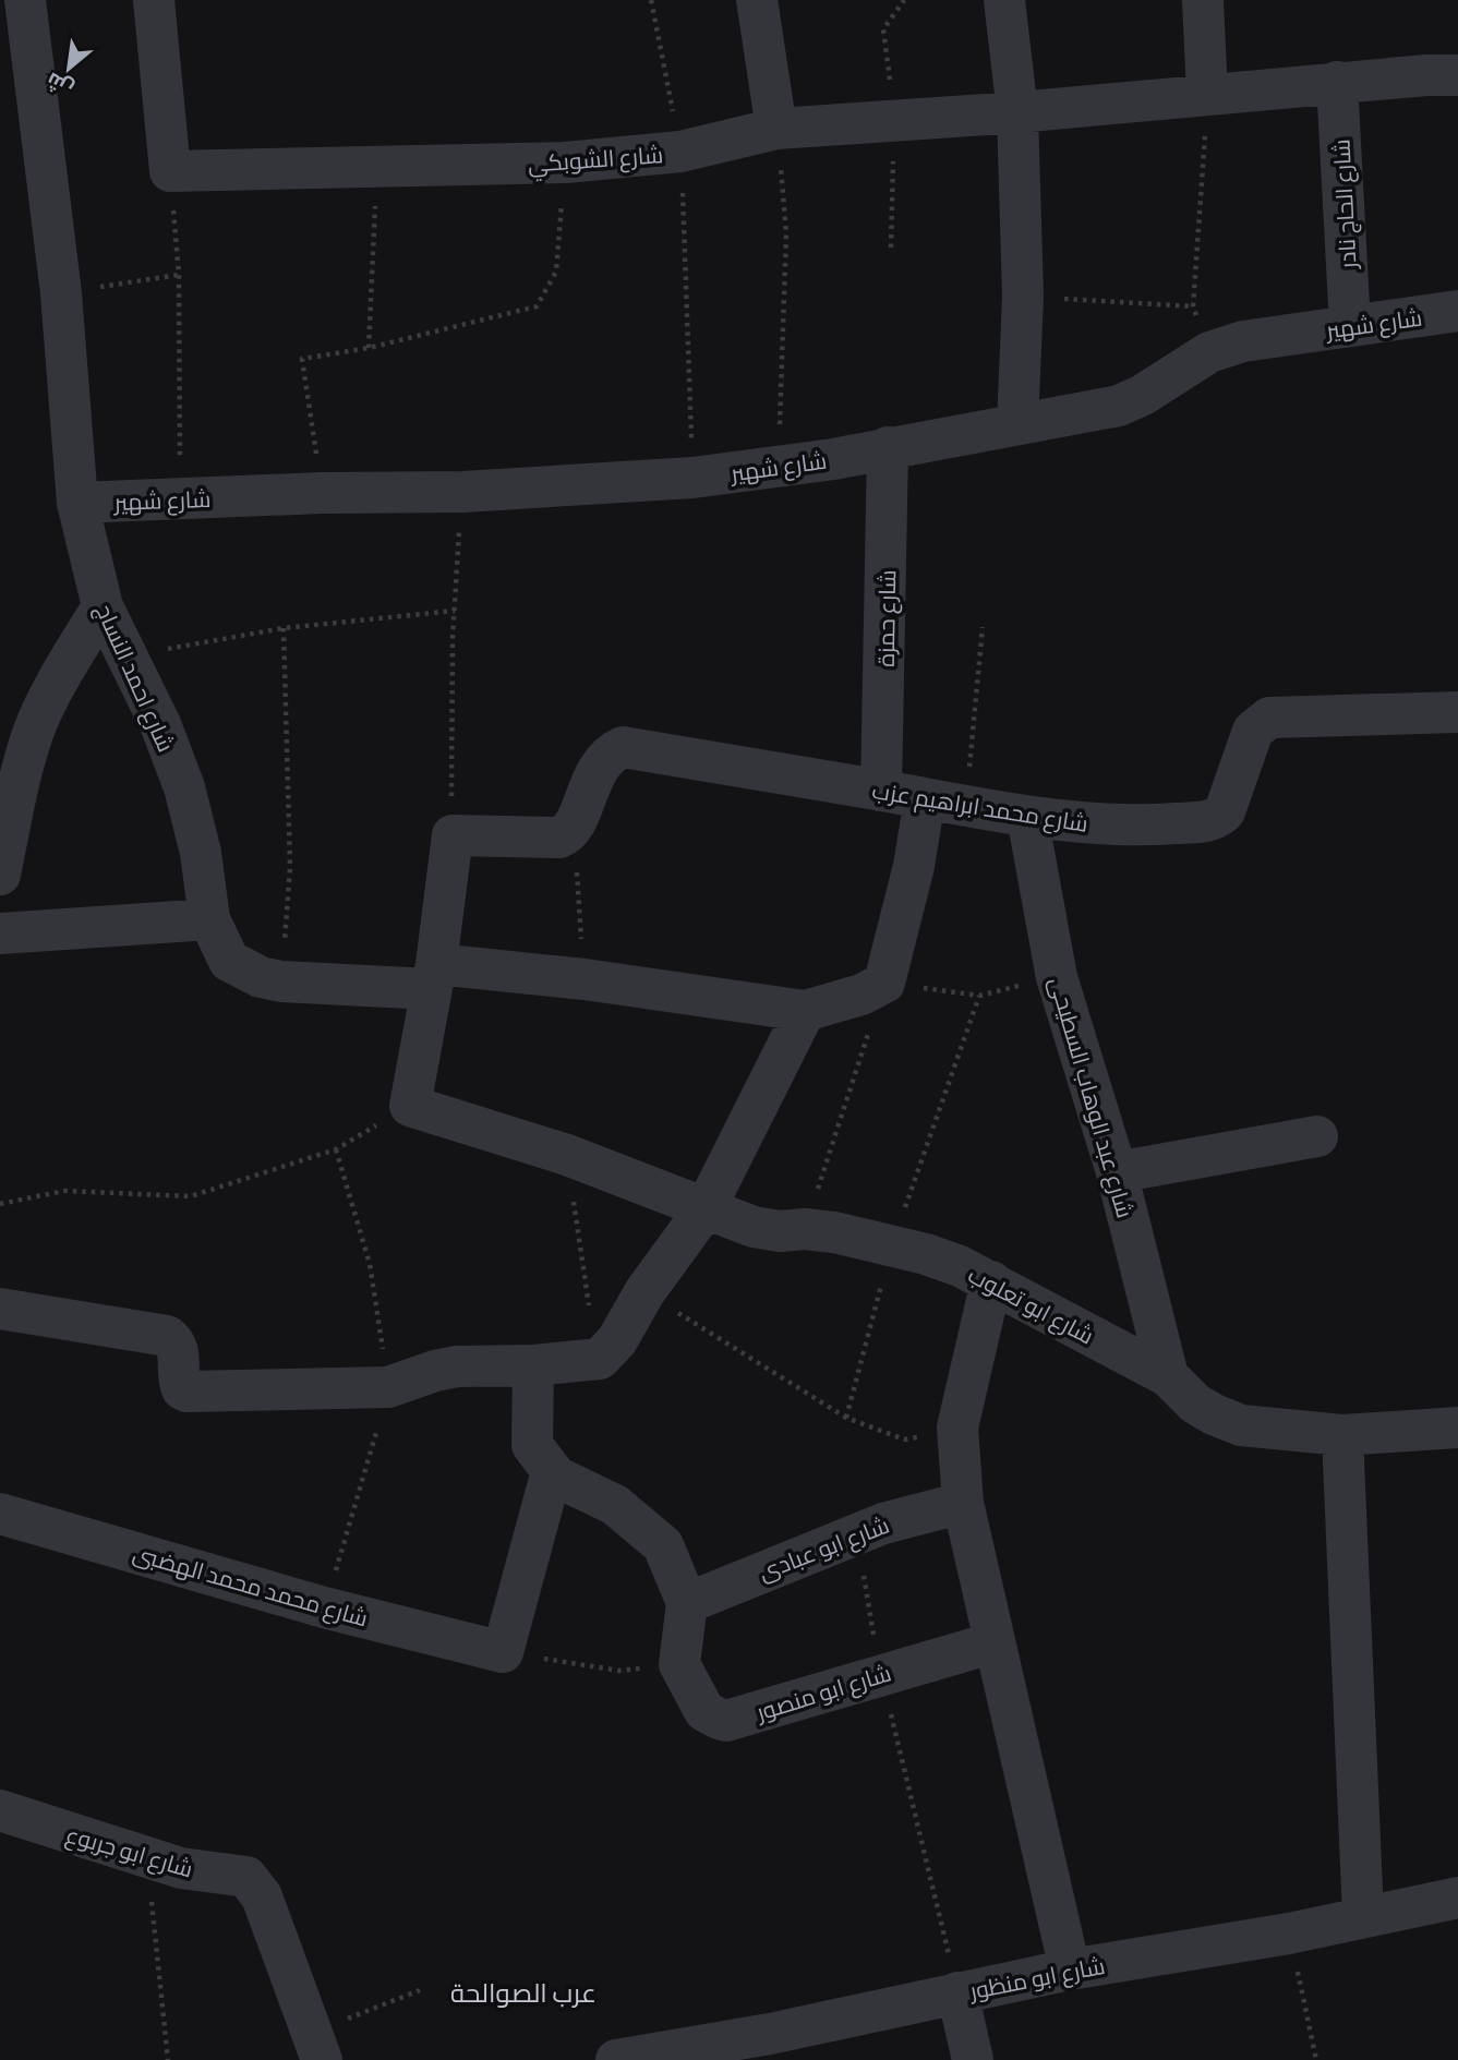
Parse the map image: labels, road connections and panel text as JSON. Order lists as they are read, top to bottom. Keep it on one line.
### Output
{"streets":{"street":["شارع الشوبكي","شارع الحاج نادر","شارع شهير","شارع حمزة","شارع احمد النساج","شارع محمد ابراهيم عزب","شارع عبد الوهاب السطيحى","شارع ابو تعلوب","شارع ابو عبادى","شارع محمد محمد الهضبى","شارع ابو منصور","شارع ابو جربوع","شارع ابو منظور"]},"crossings":[["شارع الشوبكي","شارع الحاج نادر"],["شارع الحاج نادر","شارع شهير"],["شارع شهير","شارع حمزة"],["شارع شهير","شارع احمد النساج"],["شارع حمزة","شارع محمد ابراهيم عزب"],["شارع محمد ابراهيم عزب","شارع عبد الوهاب السطيحى"],["شارع عبد الوهاب السطيحى","شارع ابو تعلوب"]],"districts":["عرب الصوالحة"],"north":"bottom left"}
